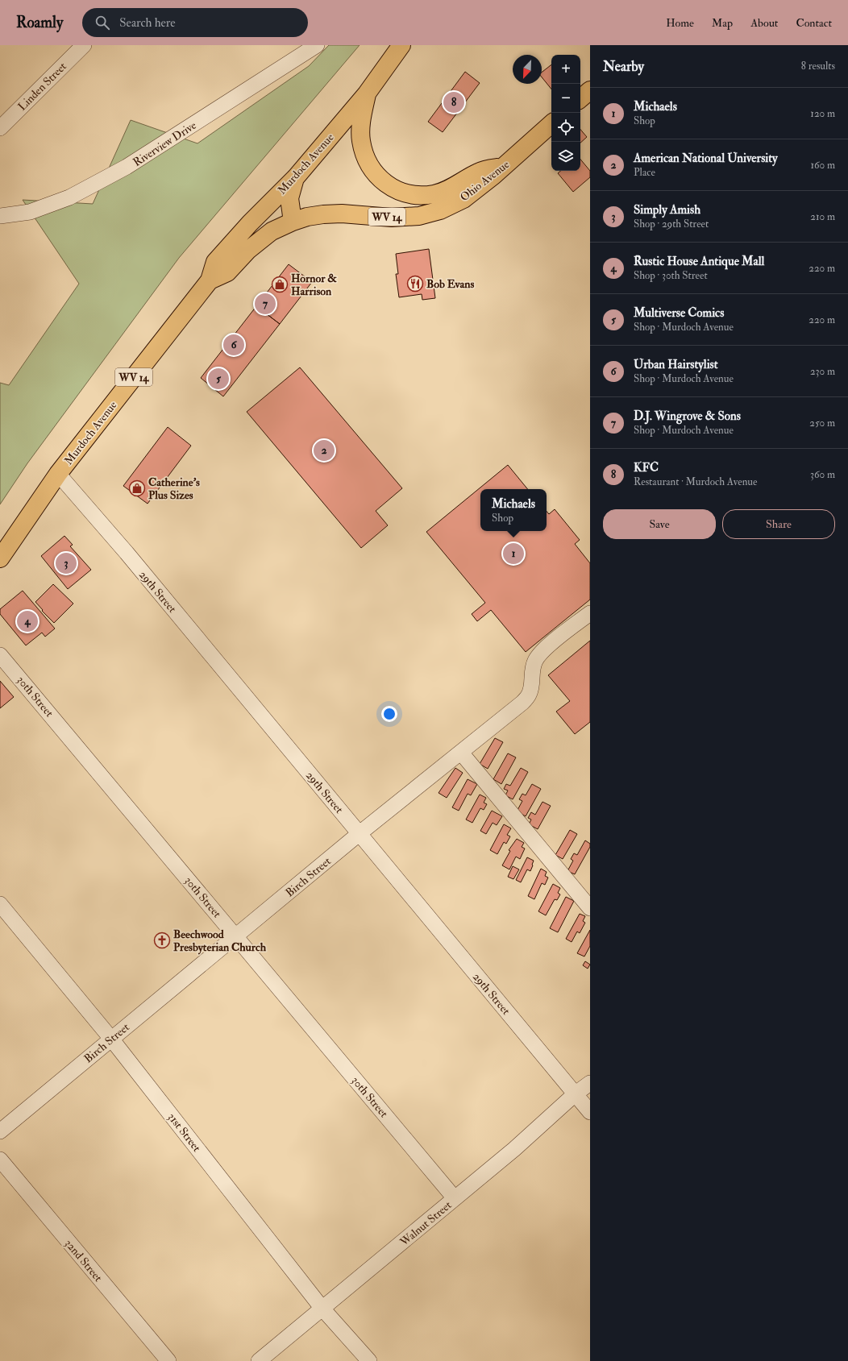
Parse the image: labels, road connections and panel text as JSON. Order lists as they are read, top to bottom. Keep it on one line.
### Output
{"streets":{"main road":["Murdoch Avenue","Ohio Avenue","WV 14"],"street":["Linden Street","Riverview Drive","29th Street","30th Street","Birch Street","31st Street","Walnut Street","32nd Street"]},"crossings":[["Murdoch Avenue","Ohio Avenue"],["Murdoch Avenue","29th Street"],["29th Street","Birch Street"],["29th Street","Walnut Street"],["30th Street","Birch Street"],["30th Street","Walnut Street"],["Birch Street","31st Street"],["31st Street","Walnut Street"]],"places":{"restaurant":["Bob Evans"],"shop":["Hornor & Harrison","Catherine's Plus Sizes"],"church":["Beechwood Presbyterian Church"]},"north":"bottom left","page":{"header":"Roamly","search":"Search here","nav":["Home","Map","About","Contact"],"heading":["Nearby","8 results"],"map_buttons":["+","−"],"list":[{"mark":"1","name":"Michaels","note":"Shop","value":"120 m"},{"mark":"2","name":"American National University","note":"Place","value":"160 m"},{"mark":"3","name":"Simply Amish","note":"Shop · 29th Street","value":"210 m"},{"mark":"4","name":"Rustic House Antique Mall","note":"Shop · 30th Street","value":"220 m"},{"mark":"5","name":"Multiverse Comics","note":"Shop · Murdoch Avenue","value":"220 m"},{"mark":"6","name":"Urban Hairstylist","note":"Shop · Murdoch Avenue","value":"230 m"},{"mark":"7","name":"D.J. Wingrove & Sons","note":"Shop · Murdoch Avenue","value":"250 m"},{"mark":"8","name":"KFC","note":"Restaurant · Murdoch Avenue","value":"360 m"}],"pins":["8","7","6","5","2","1","3","4"],"popup":["Michaels","Shop"],"buttons":["Save","Share"]}}
